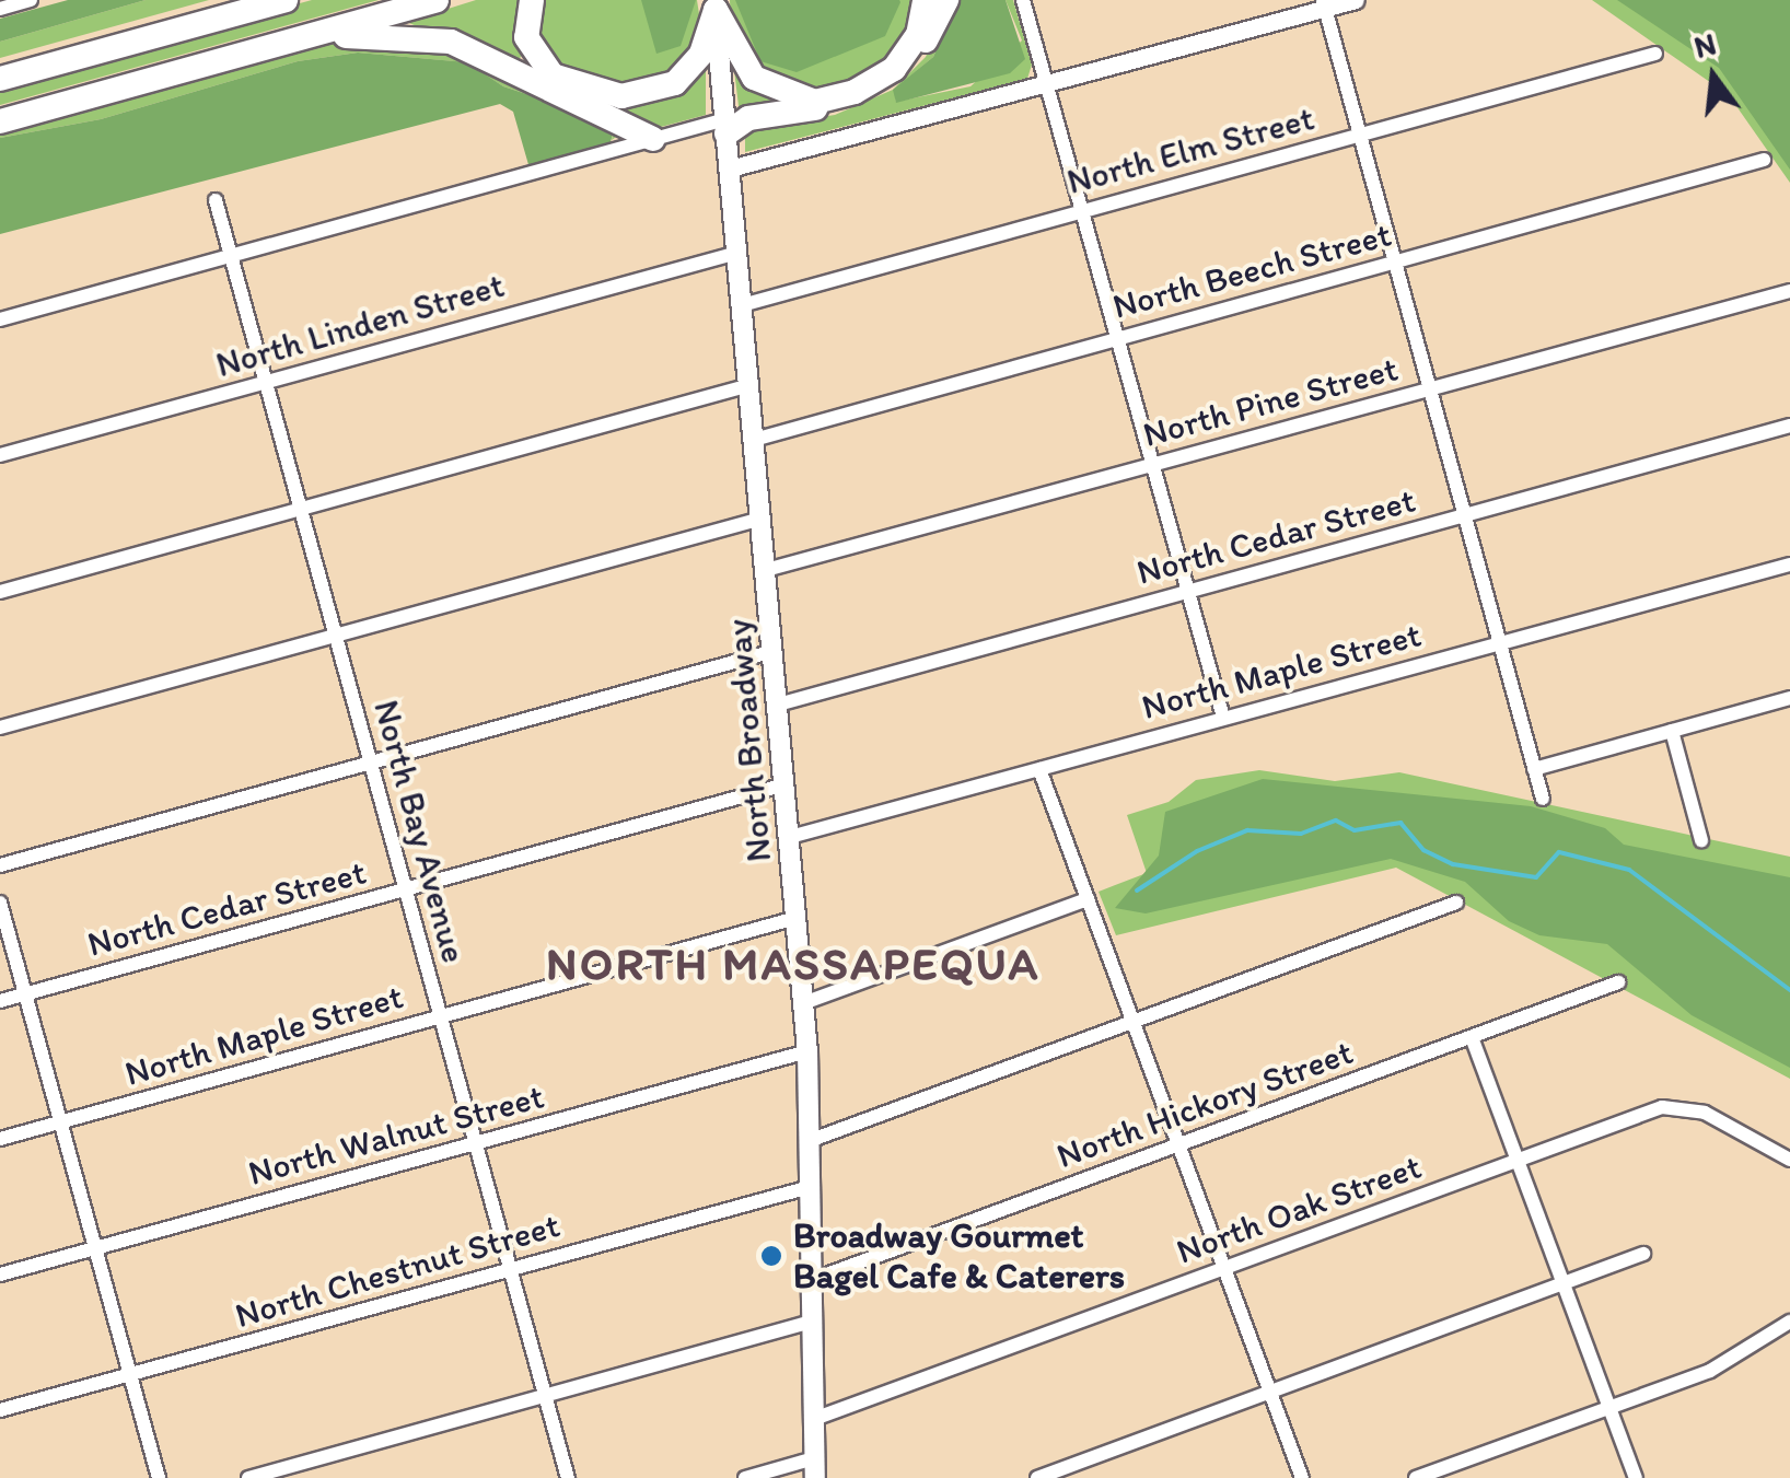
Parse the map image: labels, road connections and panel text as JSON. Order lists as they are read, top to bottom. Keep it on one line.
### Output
{"streets":{"main road":["North Broadway"],"street":["North Elm Street","North Beech Street","North Linden Street","North Pine Street","North Cedar Street","North Maple Street","North Bay Avenue","North Hickory Street","North Walnut Street","North Oak Street","North Chestnut Street"]},"crossings":[["North Elm Street","North Broadway"],["North Beech Street","North Broadway"],["North Linden Street","North Broadway"],["North Linden Street","North Bay Avenue"],["North Pine Street","North Broadway"],["North Cedar Street","North Broadway"],["North Cedar Street","North Bay Avenue"],["North Maple Street","North Broadway"],["North Maple Street","North Bay Avenue"],["North Broadway","North Hickory Street"],["North Broadway","North Walnut Street"],["North Broadway","North Oak Street"],["North Broadway","North Chestnut Street"],["North Bay Avenue","North Walnut Street"],["North Bay Avenue","North Chestnut Street"]],"districts":["NORTH MASSAPEQUA"],"places":["Broadway Gourmet Bagel Cafe & Caterers"],"north":"top"}
